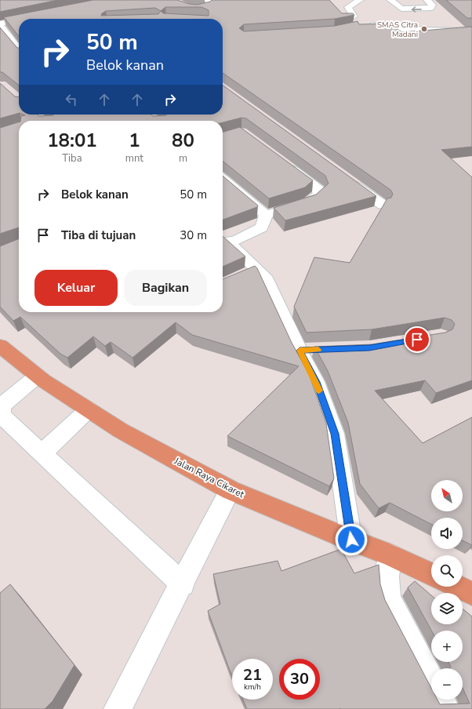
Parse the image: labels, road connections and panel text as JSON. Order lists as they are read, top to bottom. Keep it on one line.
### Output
{"streets":{"main road":["Jalan Raya Cikaret"]},"places":["SMAS Citra Madani"],"north":"top left","page":{"turn":["50 m","Belok kanan"],"eta":["18:01","Tiba","1","mnt","80","m"],"list":[{"name":"Belok kanan","value":"50 m"},{"name":"Tiba di tujuan","value":"30 m"}],"buttons":["Keluar","Bagikan"],"map_buttons":["+","−"],"speed":"21 km/h","limit":"30"}}
